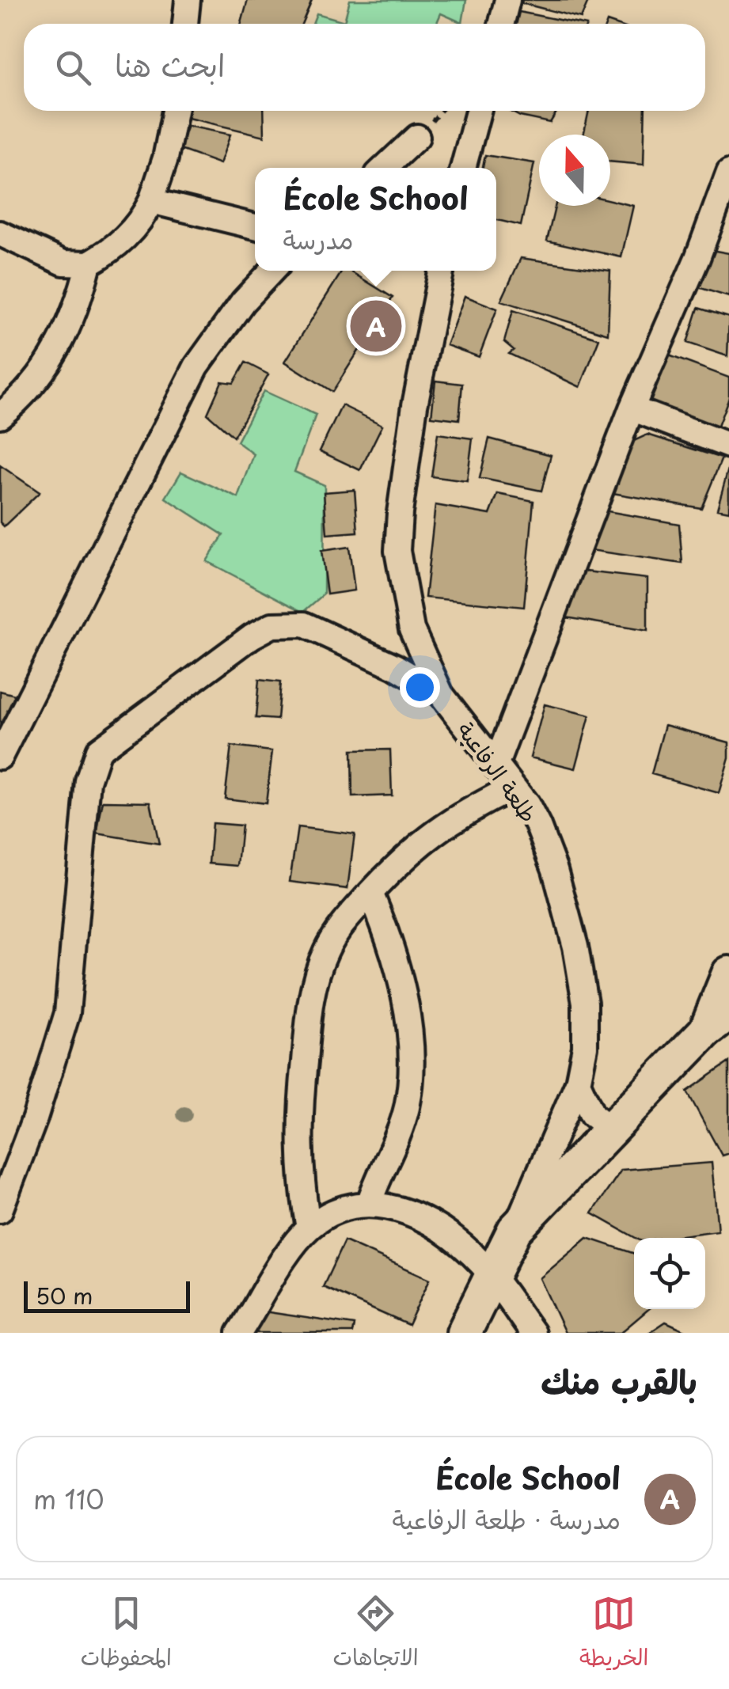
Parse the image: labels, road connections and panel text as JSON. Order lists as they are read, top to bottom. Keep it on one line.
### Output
{"streets":{"street":["طلعة الرفاعية"]},"scale_bar":"50 m","north":"top","page":{"search":"ابحث هنا","popup":["École School","مدرسة"],"pins":"A","scale":"50 m","heading":"بالقرب منك","list":[{"mark":"A","name":"École School","note":"مدرسة · طلعة الرفاعية","value":"110 m"}],"nav":["الخريطة","الاتجاهات","المحفوظات"]}}
